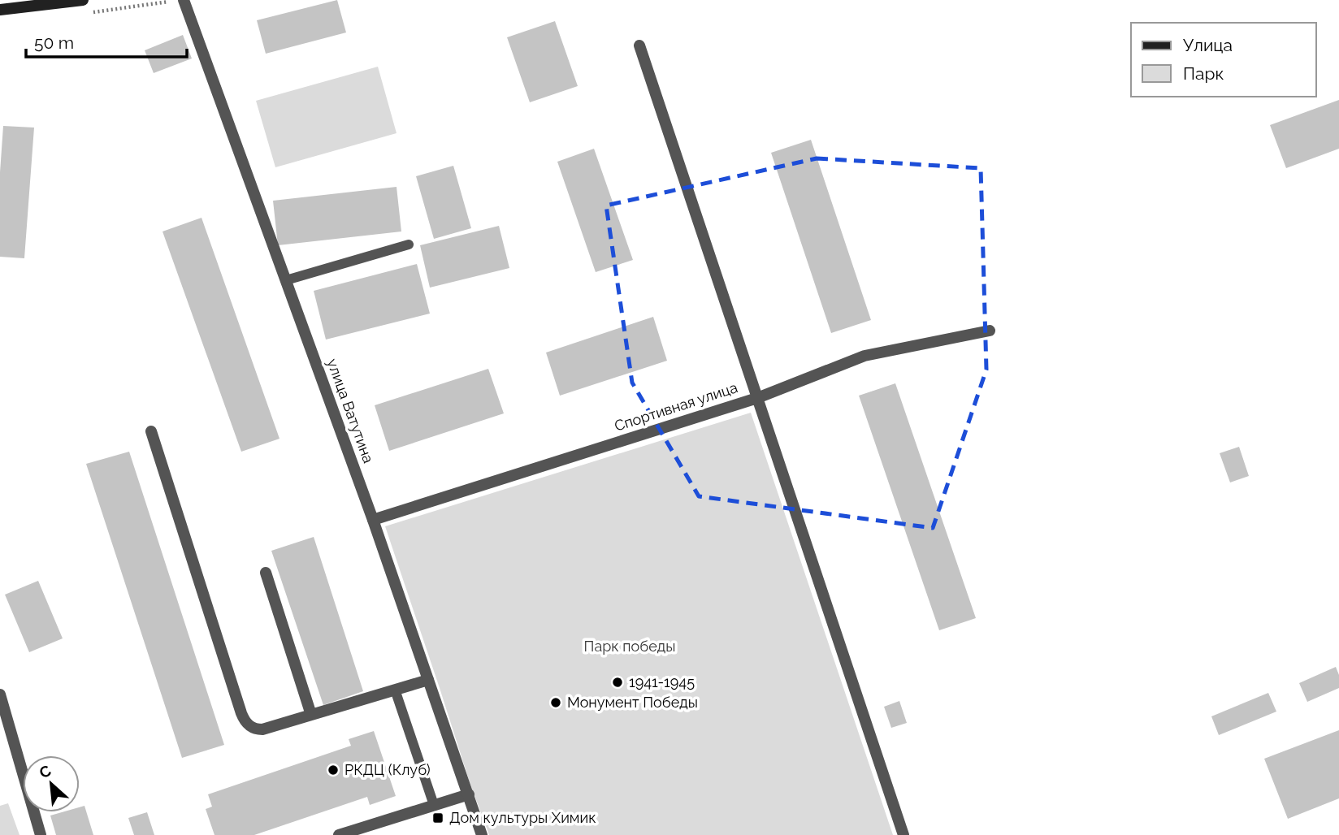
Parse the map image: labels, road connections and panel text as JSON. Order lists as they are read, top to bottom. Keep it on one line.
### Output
{"streets":{"street":["Спортивная улица","улица Ватутина"]},"crossings":[["Спортивная улица","улица Ватутина"]],"parks":["Парк победы"],"places":{"other":["1941-1945","Монумент Победы","РКДЦ (Клуб)"],"transit":["Дом культуры Химик"]},"legend":["Улица","Парк"],"scale_bar":"50 m","north":"top left"}
